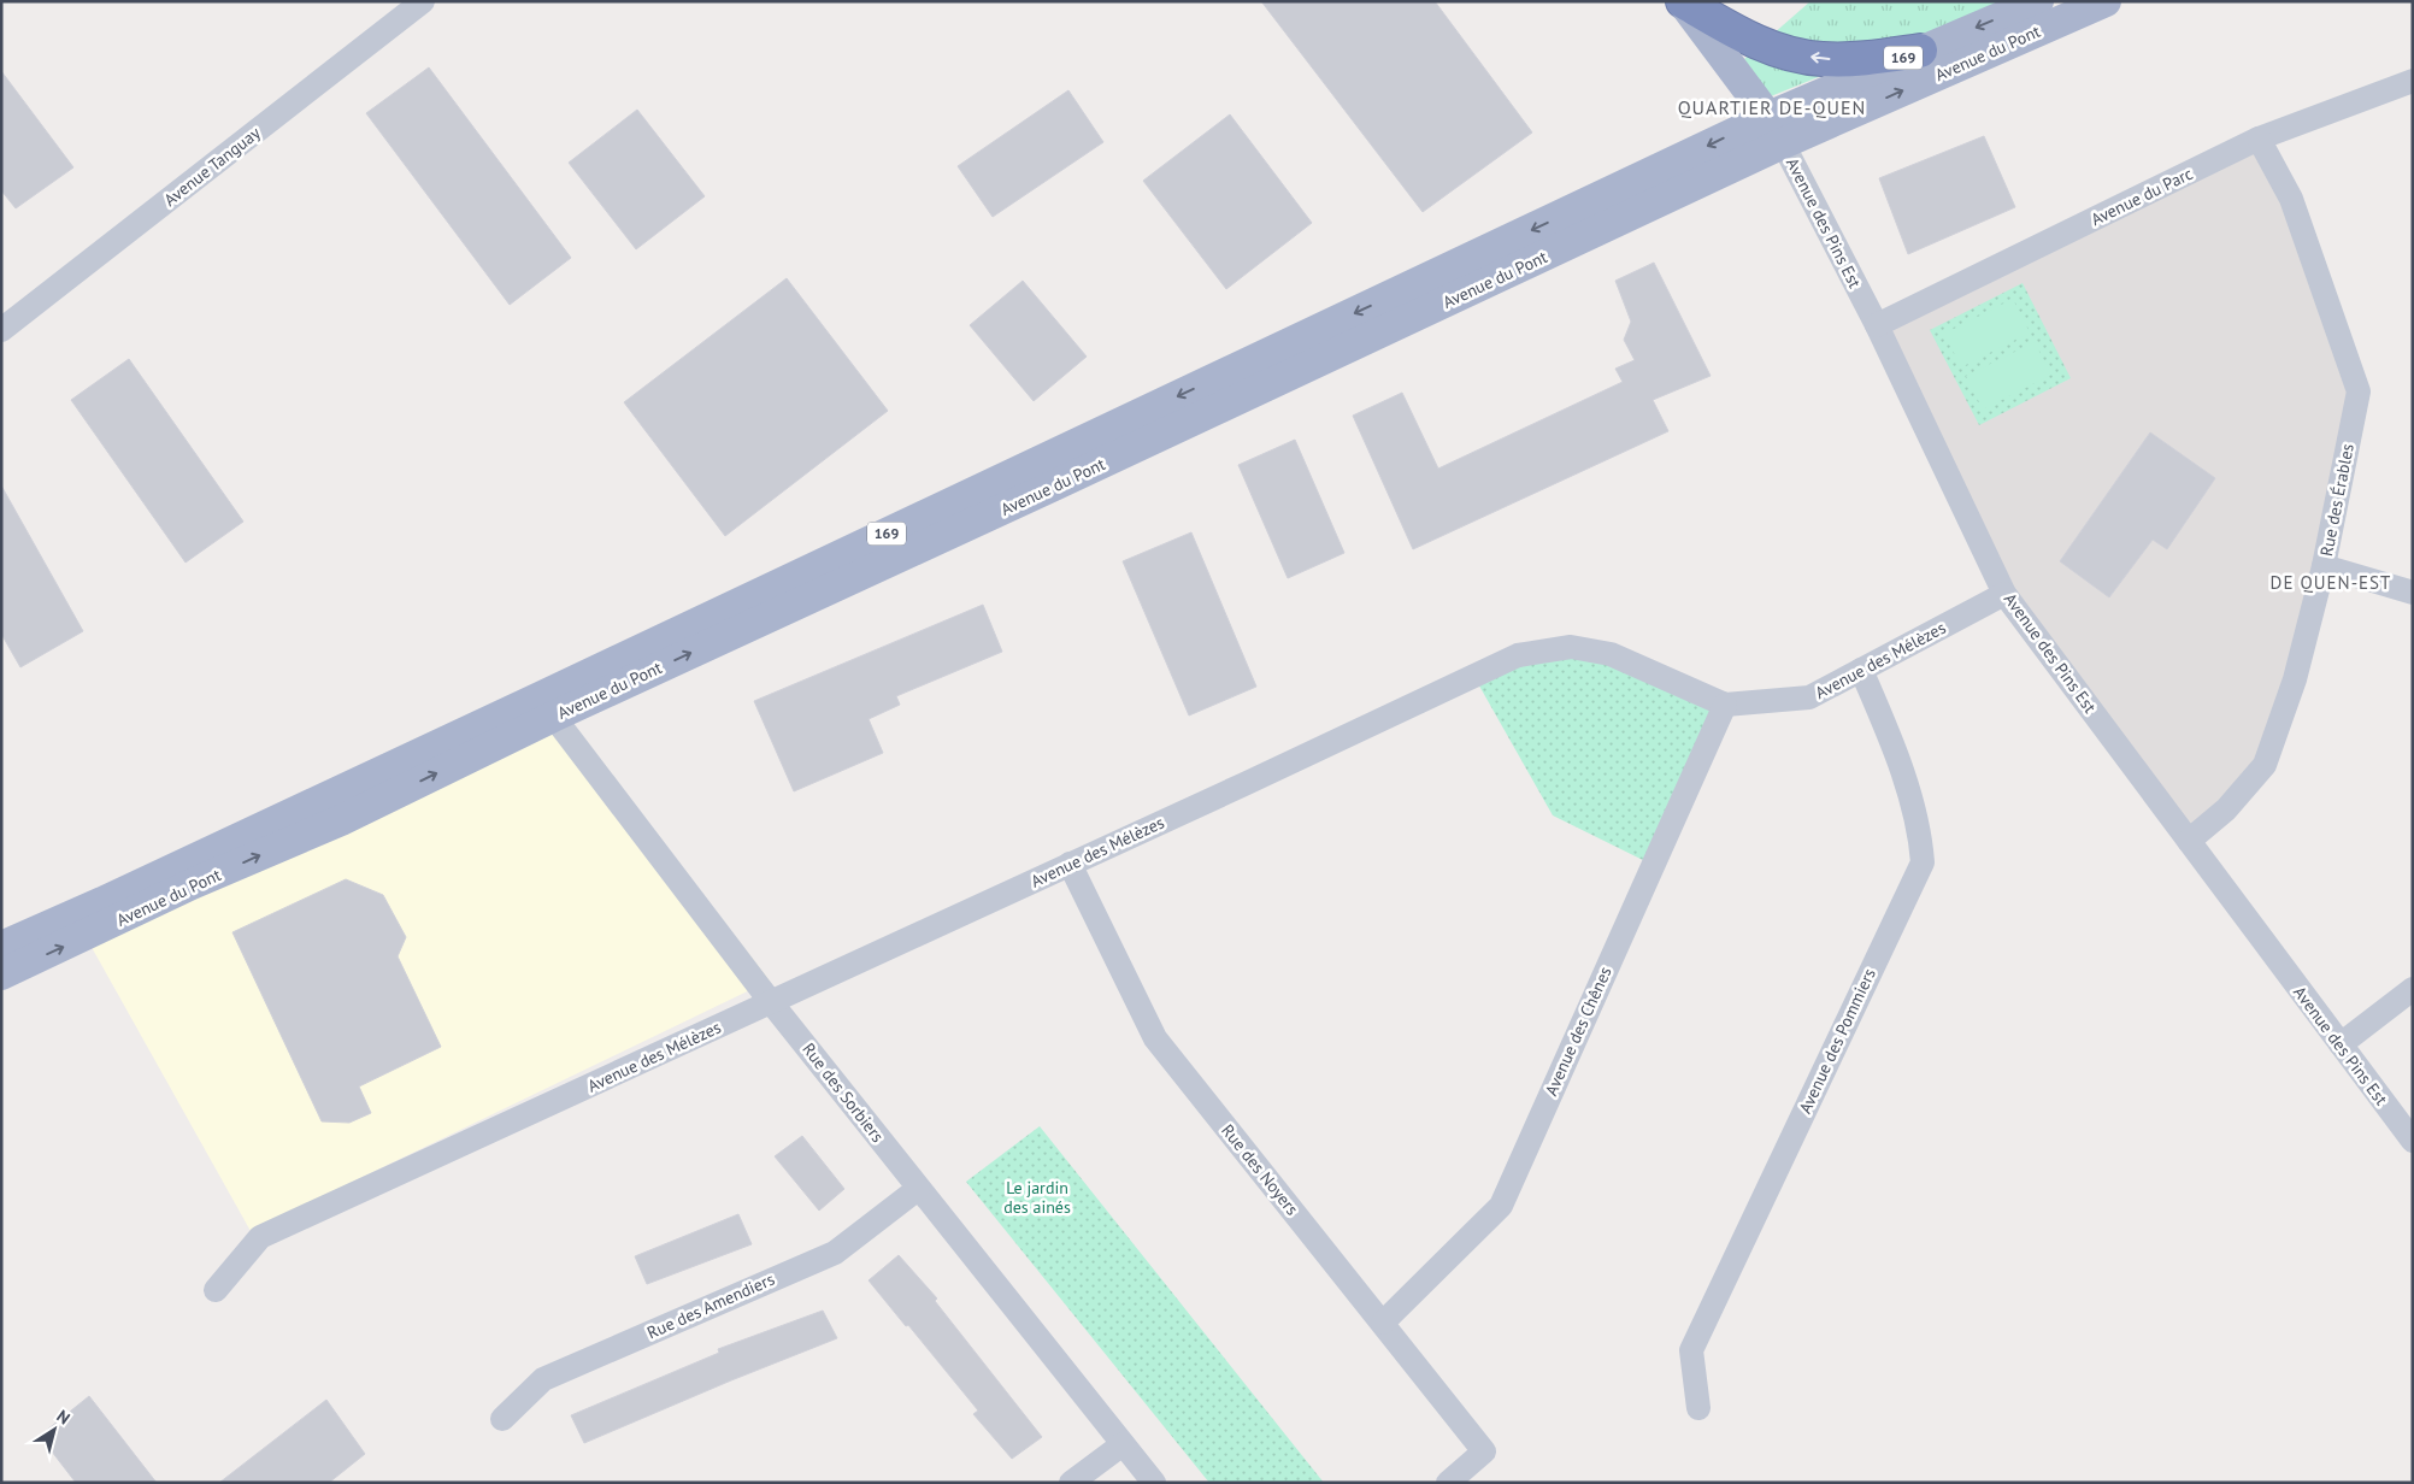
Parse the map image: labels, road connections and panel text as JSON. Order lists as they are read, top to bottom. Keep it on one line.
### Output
{"streets":{"main road":["Avenue du Pont","169"],"street":["Avenue Tanguay","Avenue du Parc","Avenue des Pins Est","Rue des Érables","Avenue des Mélèzes","Avenue des Chênes","Avenue des Pommiers","Rue des Sorbiers","Rue des Noyers","Rue des Amendiers"]},"crossings":[["Avenue du Pont","Avenue des Pins Est"],["Avenue du Pont","Rue des Sorbiers"],["Avenue du Parc","Avenue des Pins Est"],["Avenue du Parc","Rue des Érables"],["Avenue des Pins Est","Rue des Érables"],["Avenue des Pins Est","Avenue des Mélèzes"],["Avenue des Mélèzes","Avenue des Chênes"],["Avenue des Mélèzes","Avenue des Pommiers"],["Avenue des Mélèzes","Rue des Sorbiers"],["Avenue des Mélèzes","Rue des Noyers"],["Avenue des Chênes","Rue des Noyers"],["Rue des Sorbiers","Rue des Amendiers"]],"districts":["QUARTIER DE-QUEN","DE QUEN-EST"],"parks":["Le jardin des ainés"],"north":"top right"}
